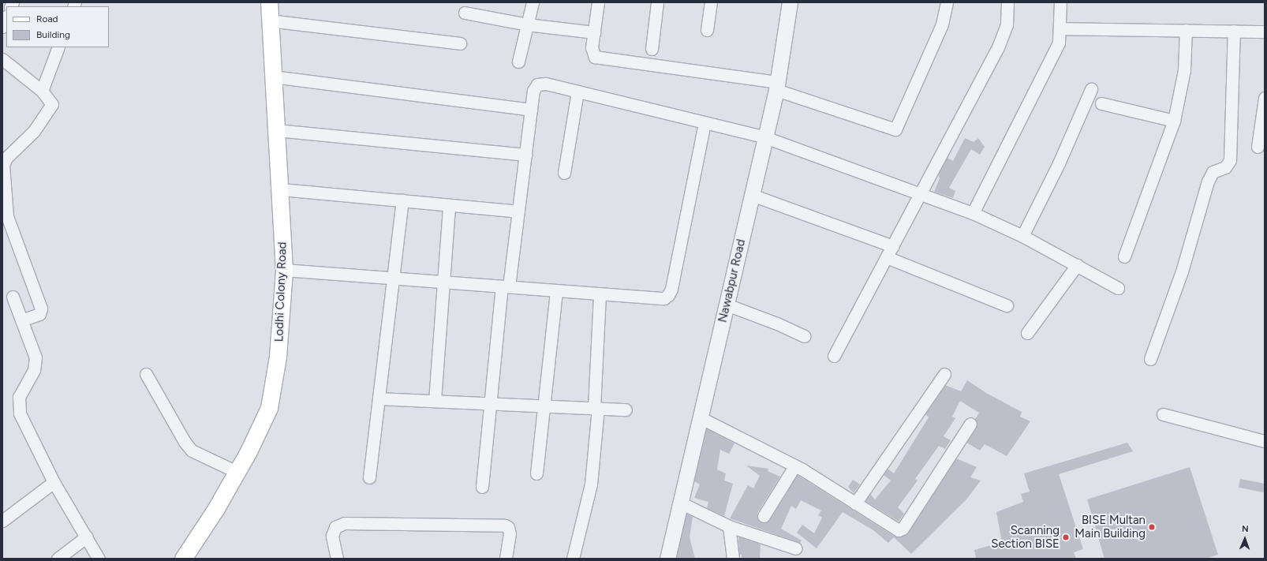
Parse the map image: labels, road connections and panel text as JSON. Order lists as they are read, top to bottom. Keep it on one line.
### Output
{"streets":{"main road":["Lodhi Colony Road"],"street":["Nawabpur Road"]},"places":["BISE Multan Main Building","Scanning Section BISE"],"legend":["Road","Building"],"north":"top"}
